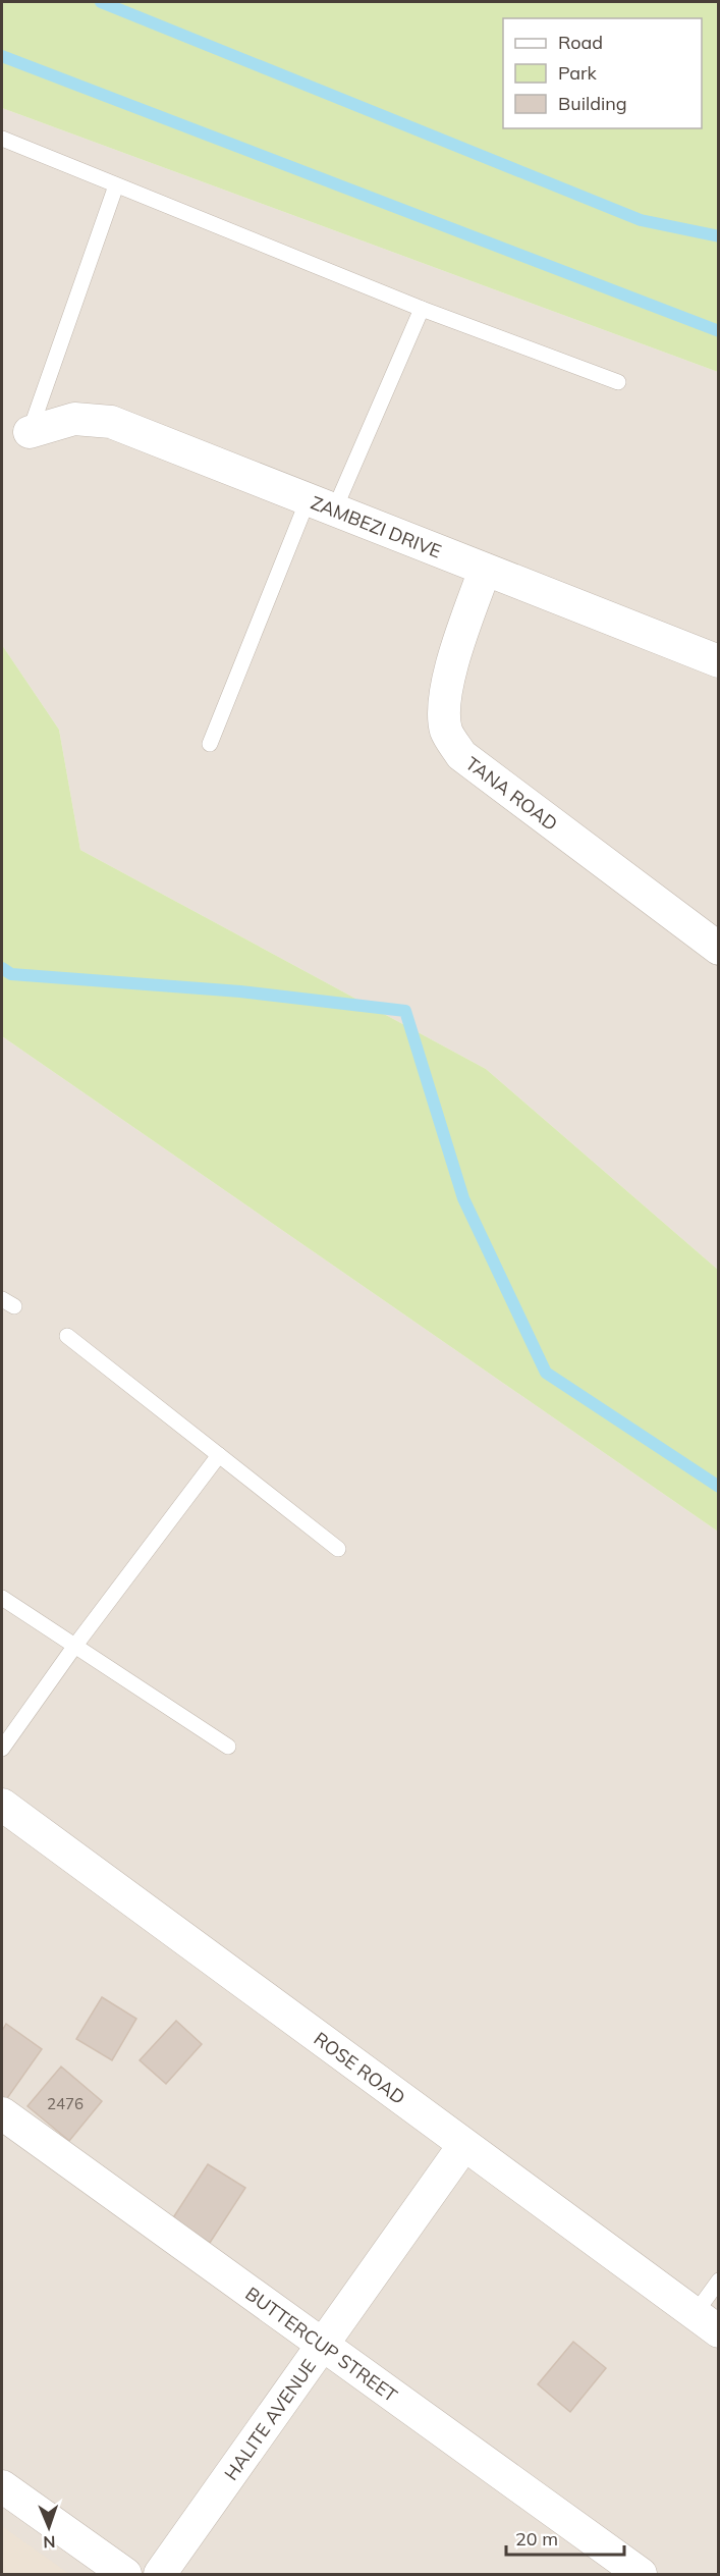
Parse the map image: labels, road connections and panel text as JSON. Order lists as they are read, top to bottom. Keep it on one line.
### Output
{"streets":{"street":["ZAMBEZI DRIVE","TANA ROAD","ROSE ROAD","BUTTERCUP STREET","HALITE AVENUE"]},"crossings":[["ZAMBEZI DRIVE","TANA ROAD"],["ROSE ROAD","HALITE AVENUE"],["BUTTERCUP STREET","HALITE AVENUE"]],"house_numbers":["2476"],"legend":["Road","Park","Building"],"scale_bar":"20 m","north":"bottom"}
